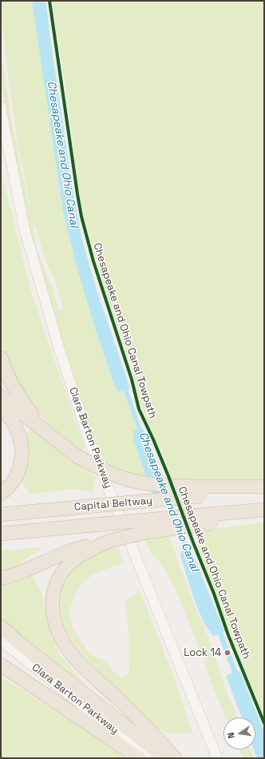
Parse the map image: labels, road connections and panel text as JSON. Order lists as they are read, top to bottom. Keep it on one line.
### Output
{"streets":{"highway":["Capital Beltway"],"main road":["Clara Barton Parkway"],"cycle path":["Chesapeake and Ohio Canal Towpath"]},"water":["Chesapeake and Ohio Canal"],"places":["Lock 14"],"north":"left"}
